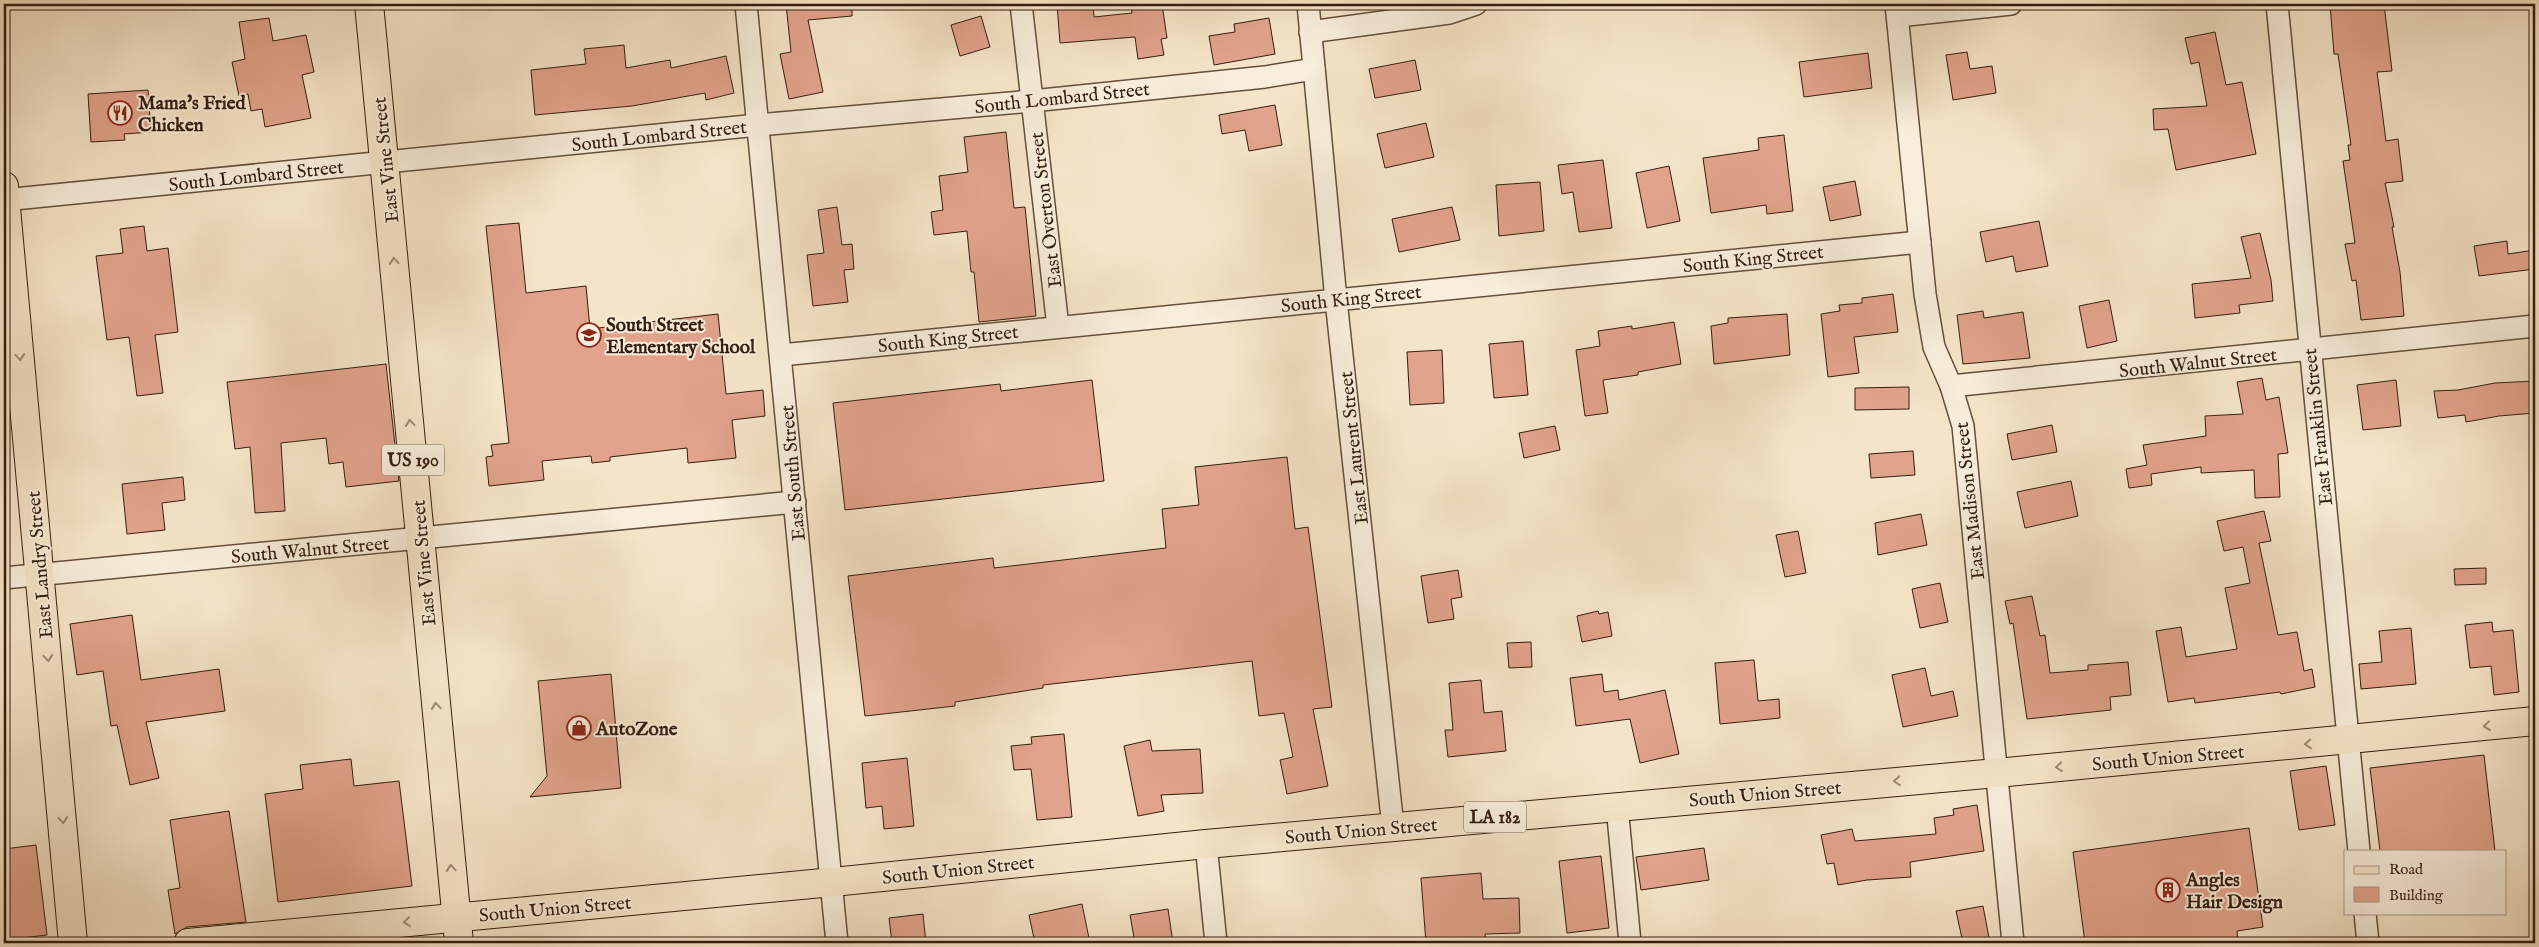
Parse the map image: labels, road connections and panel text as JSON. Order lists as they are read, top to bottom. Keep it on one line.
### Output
{"streets":{"main road":["East Vine Street","US 190","East Landry Street","South Union Street","LA 182"],"street":["South Lombard Street","East Overton Street","South King Street","South Walnut Street","East Franklin Street","East Laurent Street","East South Street","East Madison Street"]},"crossings":[["South Lombard Street","East Vine Street"],["South Lombard Street","East Overton Street"],["South Lombard Street","East Laurent Street"],["South Lombard Street","East South Street"],["South Lombard Street","East Landry Street"],["East Vine Street","South Walnut Street"],["East Vine Street","South Union Street"],["East Overton Street","South King Street"],["South King Street","East Laurent Street"],["South King Street","East South Street"],["South King Street","East Madison Street"],["South Walnut Street","East Franklin Street"],["South Walnut Street","East South Street"],["South Walnut Street","East Madison Street"],["South Walnut Street","East Landry Street"],["East Franklin Street","South Union Street"],["East Laurent Street","South Union Street"],["East South Street","South Union Street"],["East Madison Street","South Union Street"]],"one_way":["East Vine Street","East Landry Street","South Union Street"],"places":{"restaurant":["Mama's Fried Chicken"],"school or university":["South Street Elementary School"],"shop":["AutoZone"],"building":["Angles Hair Design"]},"legend":["Road","Building"]}
